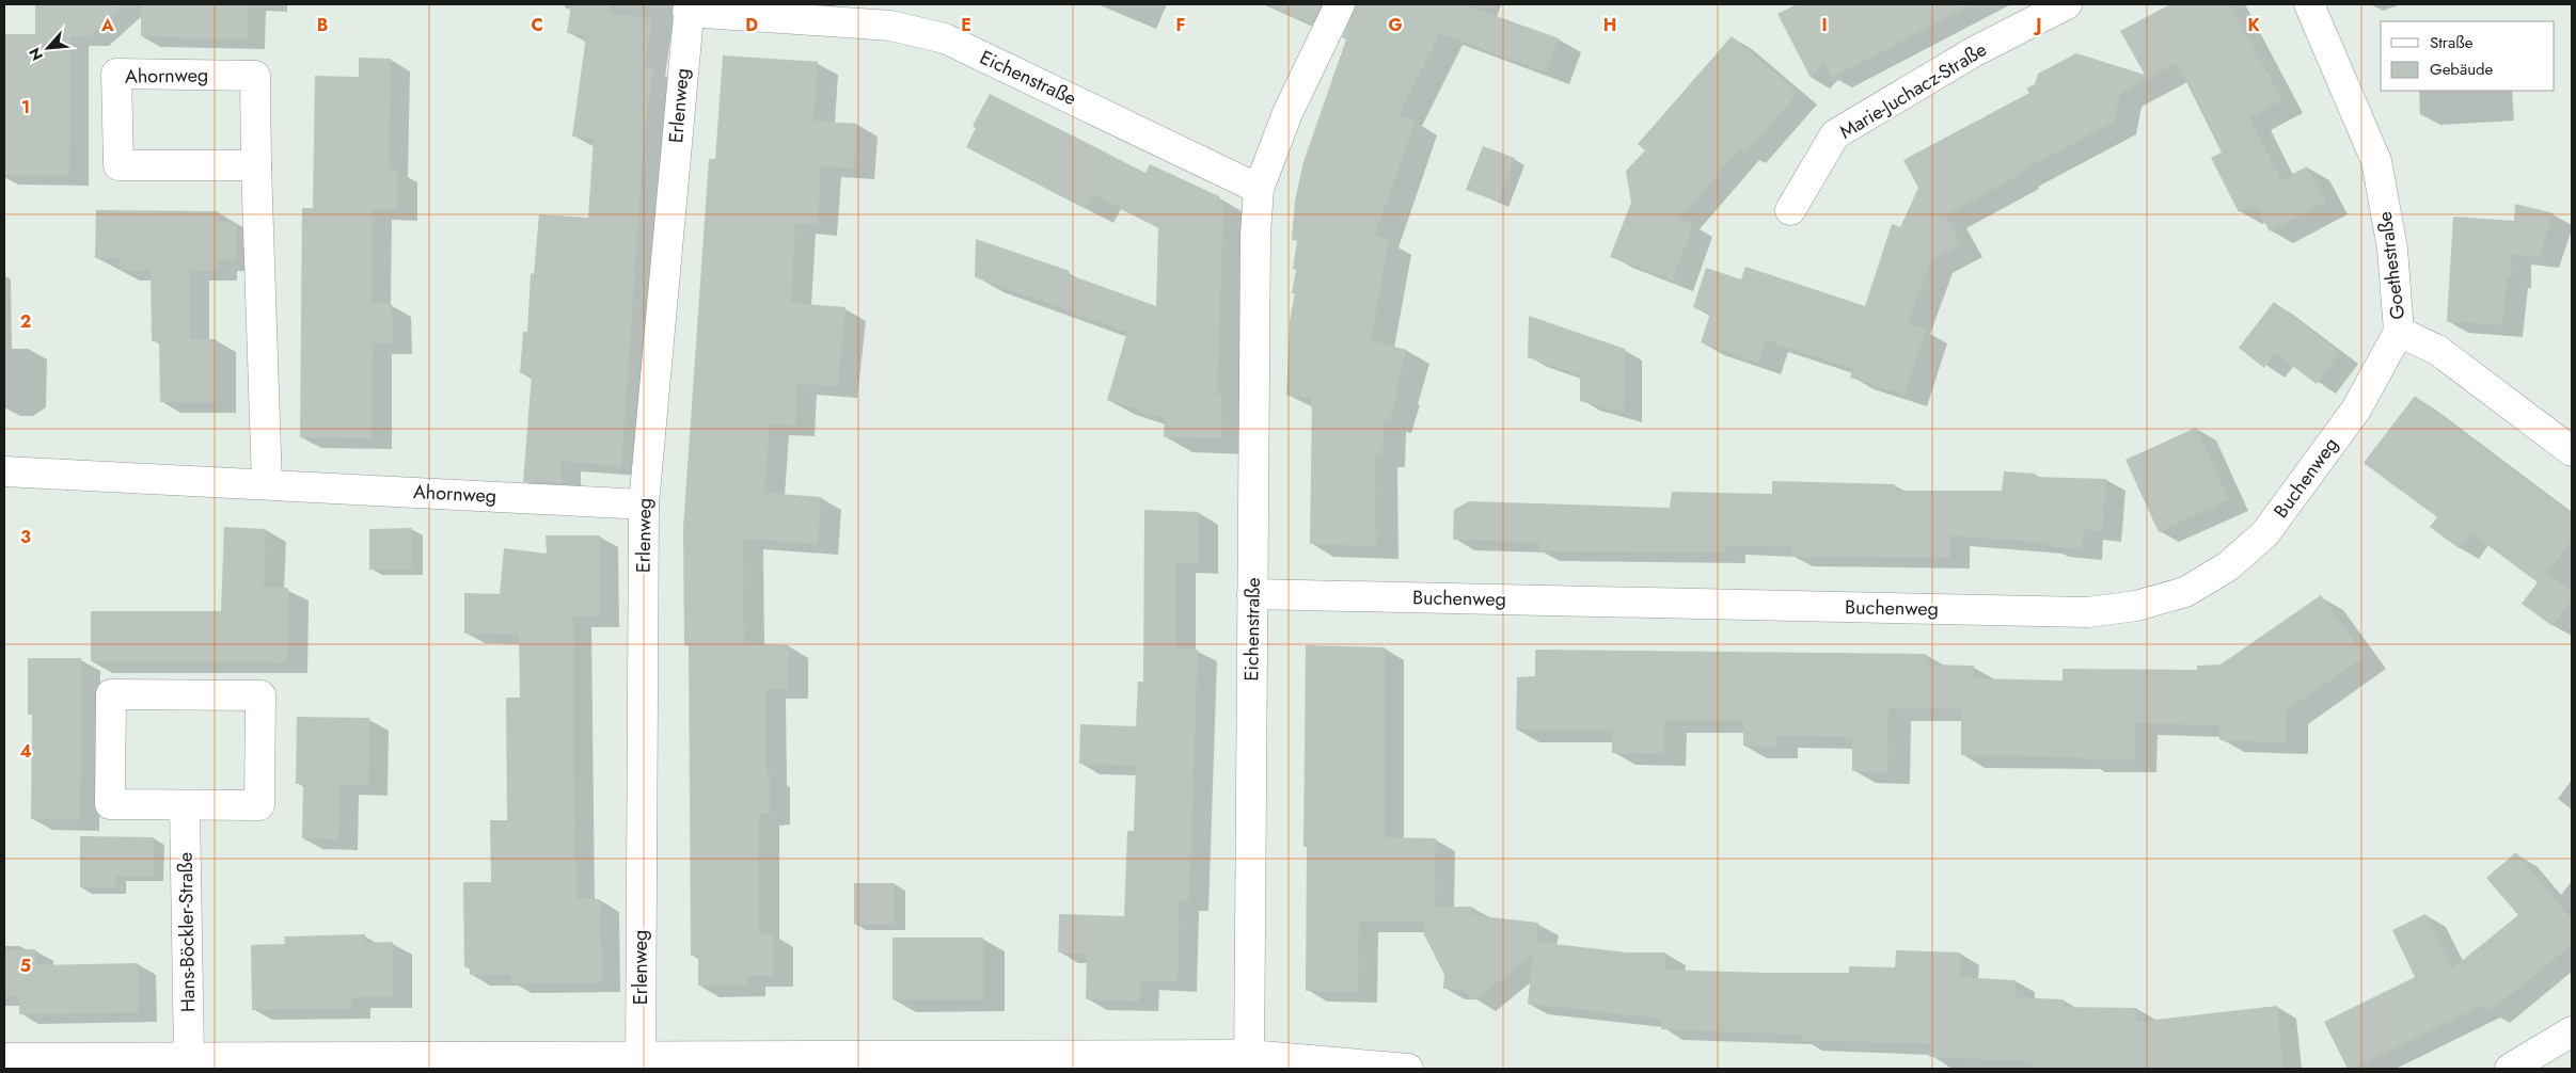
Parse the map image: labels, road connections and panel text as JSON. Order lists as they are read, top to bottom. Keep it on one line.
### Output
{"streets":{"street":["Ahornweg","Eichenstraße","Marie-Juchacz-Straße","Erlenweg","Goethestraße","Buchenweg","Hans-Böckler-Straße"]},"crossings":[["Ahornweg","Erlenweg"],["Eichenstraße","Erlenweg"],["Eichenstraße","Buchenweg"],["Goethestraße","Buchenweg"]],"legend":["Straße","Gebäude"],"north":"bottom left","grid":{"columns":["A","B","C","D","E","F","G","H","I","J","K"],"rows":["1","2","3","4","5"]}}
